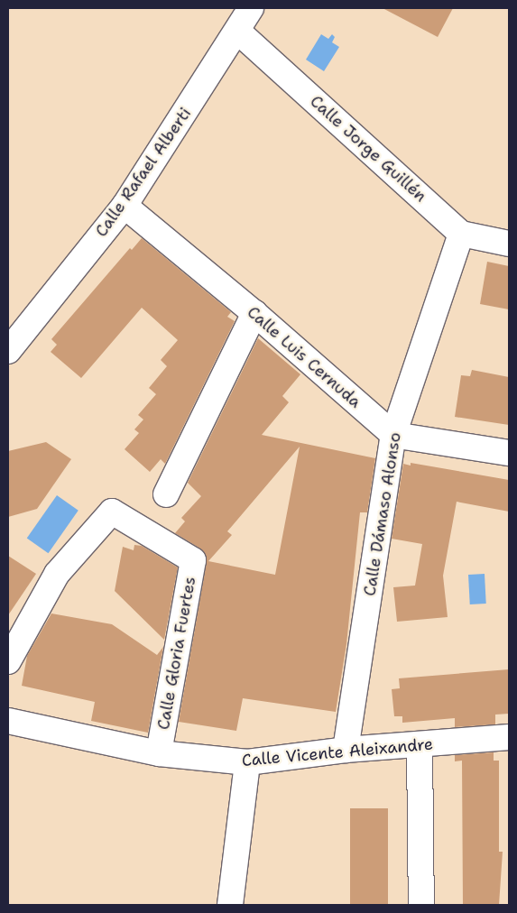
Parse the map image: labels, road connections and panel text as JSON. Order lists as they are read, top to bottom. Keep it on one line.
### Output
{"streets":{"street":["Calle Jorge Guillén","Calle Rafael Alberti","Calle Luis Cernuda","Calle Dámaso Alonso","Calle Gloria Fuertes","Calle Vicente Aleixandre"]},"crossings":[["Calle Jorge Guillén","Calle Rafael Alberti"],["Calle Jorge Guillén","Calle Dámaso Alonso"],["Calle Rafael Alberti","Calle Luis Cernuda"],["Calle Luis Cernuda","Calle Dámaso Alonso"],["Calle Dámaso Alonso","Calle Vicente Aleixandre"],["Calle Gloria Fuertes","Calle Vicente Aleixandre"]]}
